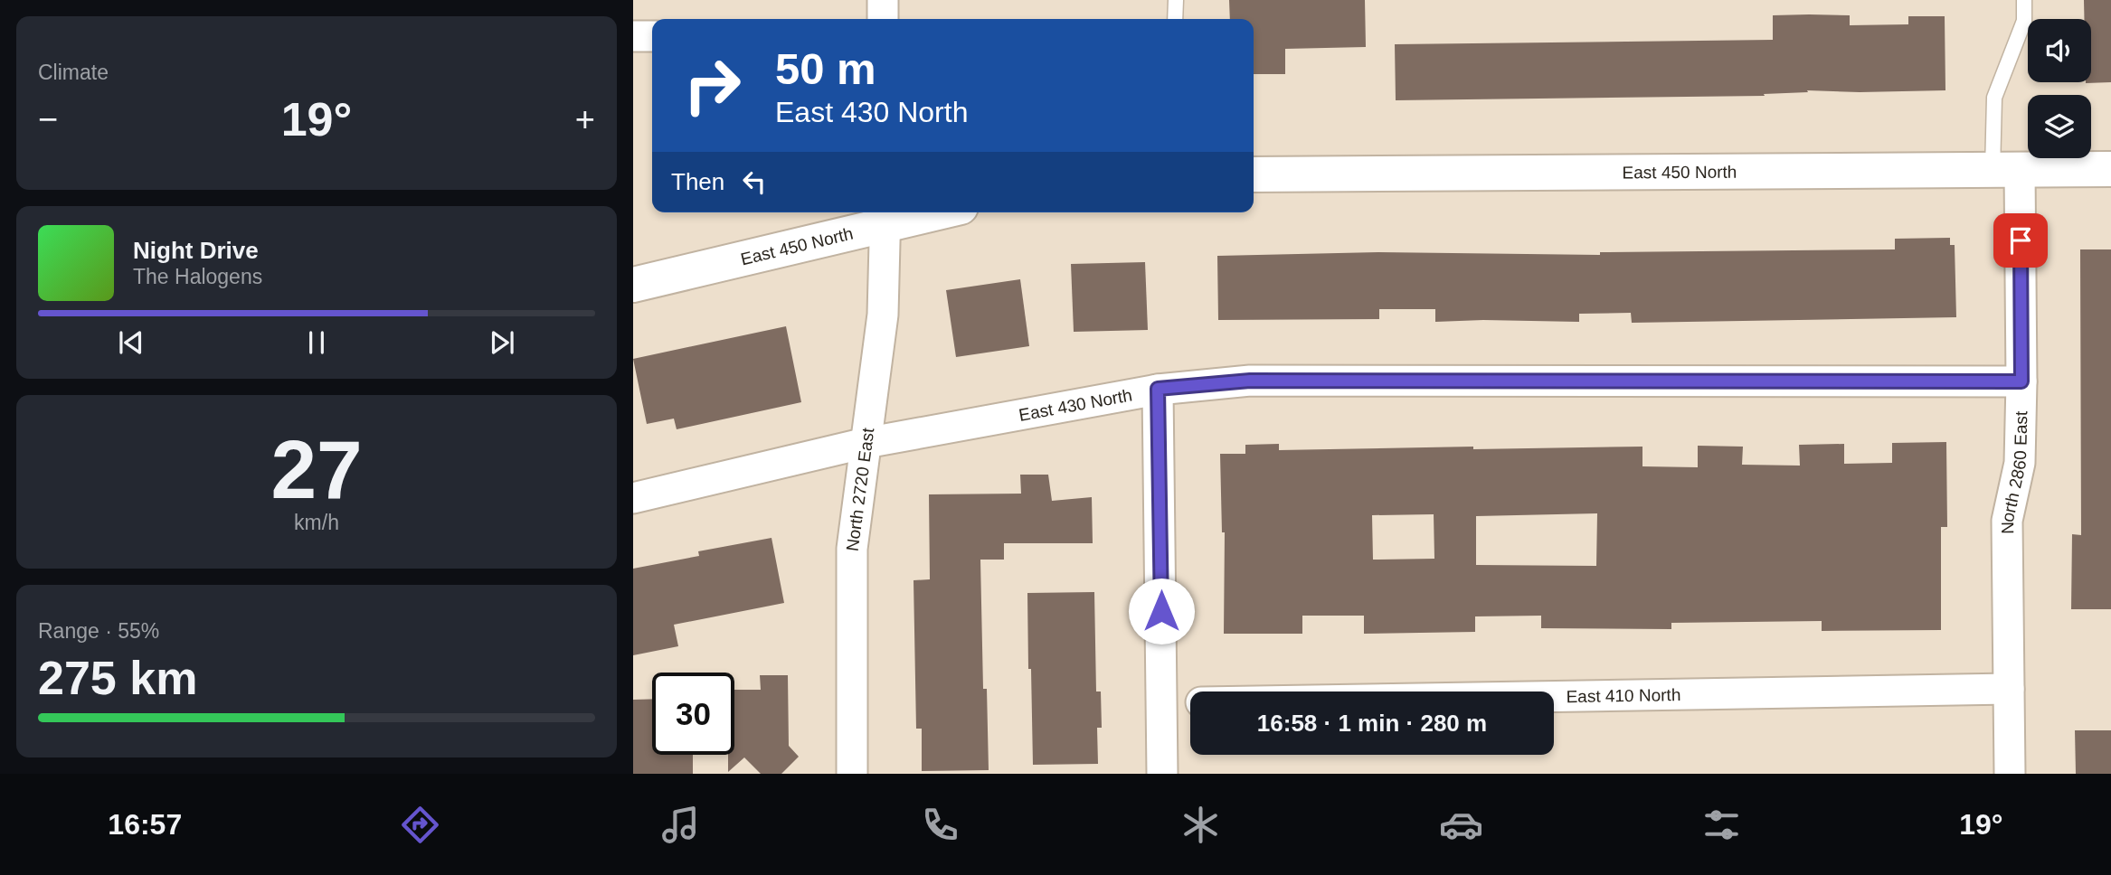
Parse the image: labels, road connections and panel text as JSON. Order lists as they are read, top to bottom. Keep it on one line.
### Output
{"streets":{"street":["East 450 North","East 430 North","North 2860 East","North 2720 East","East 410 North"]},"crossings":[["East 450 North","North 2860 East"],["East 450 North","North 2720 East"],["East 430 North","North 2860 East"],["East 430 North","North 2720 East"],["North 2860 East","East 410 North"]],"page":{"tile":["Climate",["27","km/h"],["Range · 55%","275 km"]],"turn":["50 m","East 430 North"],"heat":["−","19°","+"],"then":"Then","song":["Night Drive","The Halogens"],"limit":"30","trip":"16:58 · 1 min · 280 m","tabs":["16:57","19°"]}}
